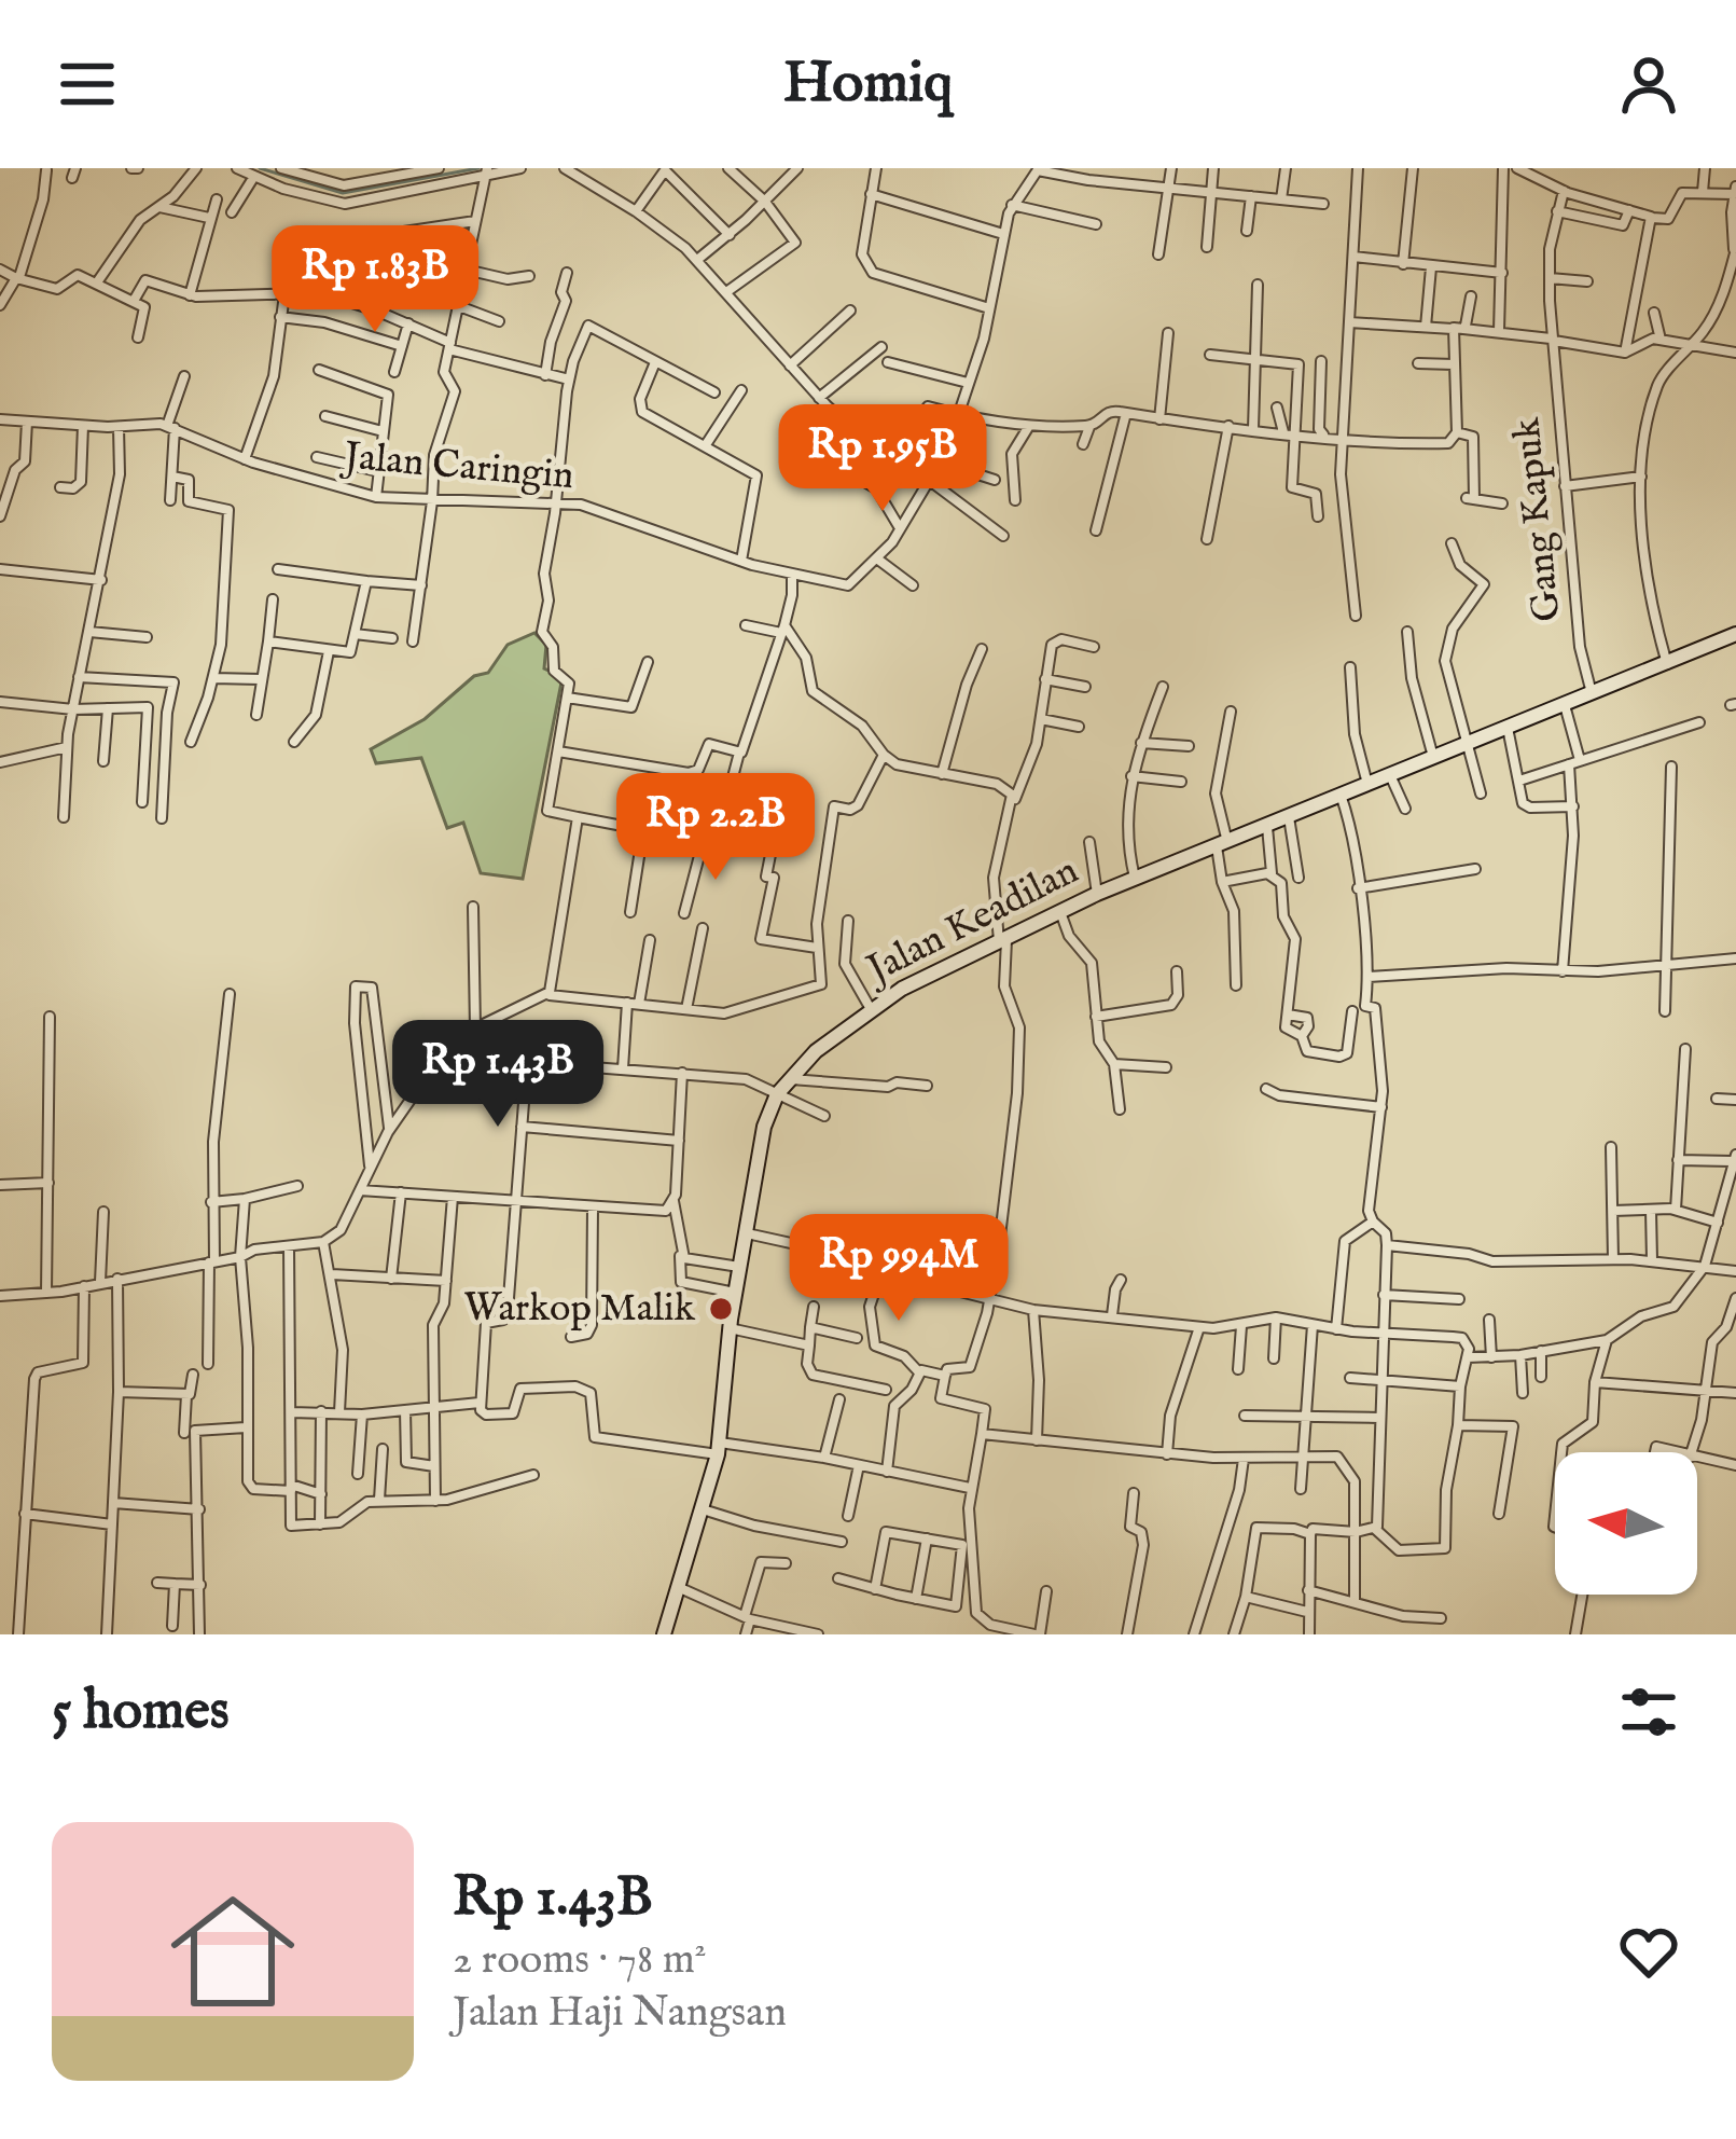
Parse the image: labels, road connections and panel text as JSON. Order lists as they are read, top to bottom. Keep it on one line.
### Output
{"streets":{"main road":["Jalan Keadilan"],"street":["Jalan Caringin","Gang Kapuk"]},"crossings":[["Gang Kapuk","Jalan Keadilan"]],"places":["Warkop Malik"],"north":"left","page":{"header":"Homiq","price":["Rp 1.83B","Rp 1.95B","Rp 2.2B","Rp 1.43B","Rp 994M"],"heading":"5 homes","list":[{"name":"Rp 1.43B","note":"2 rooms · 78 m² · Jalan Haji Nangsan"}]}}
